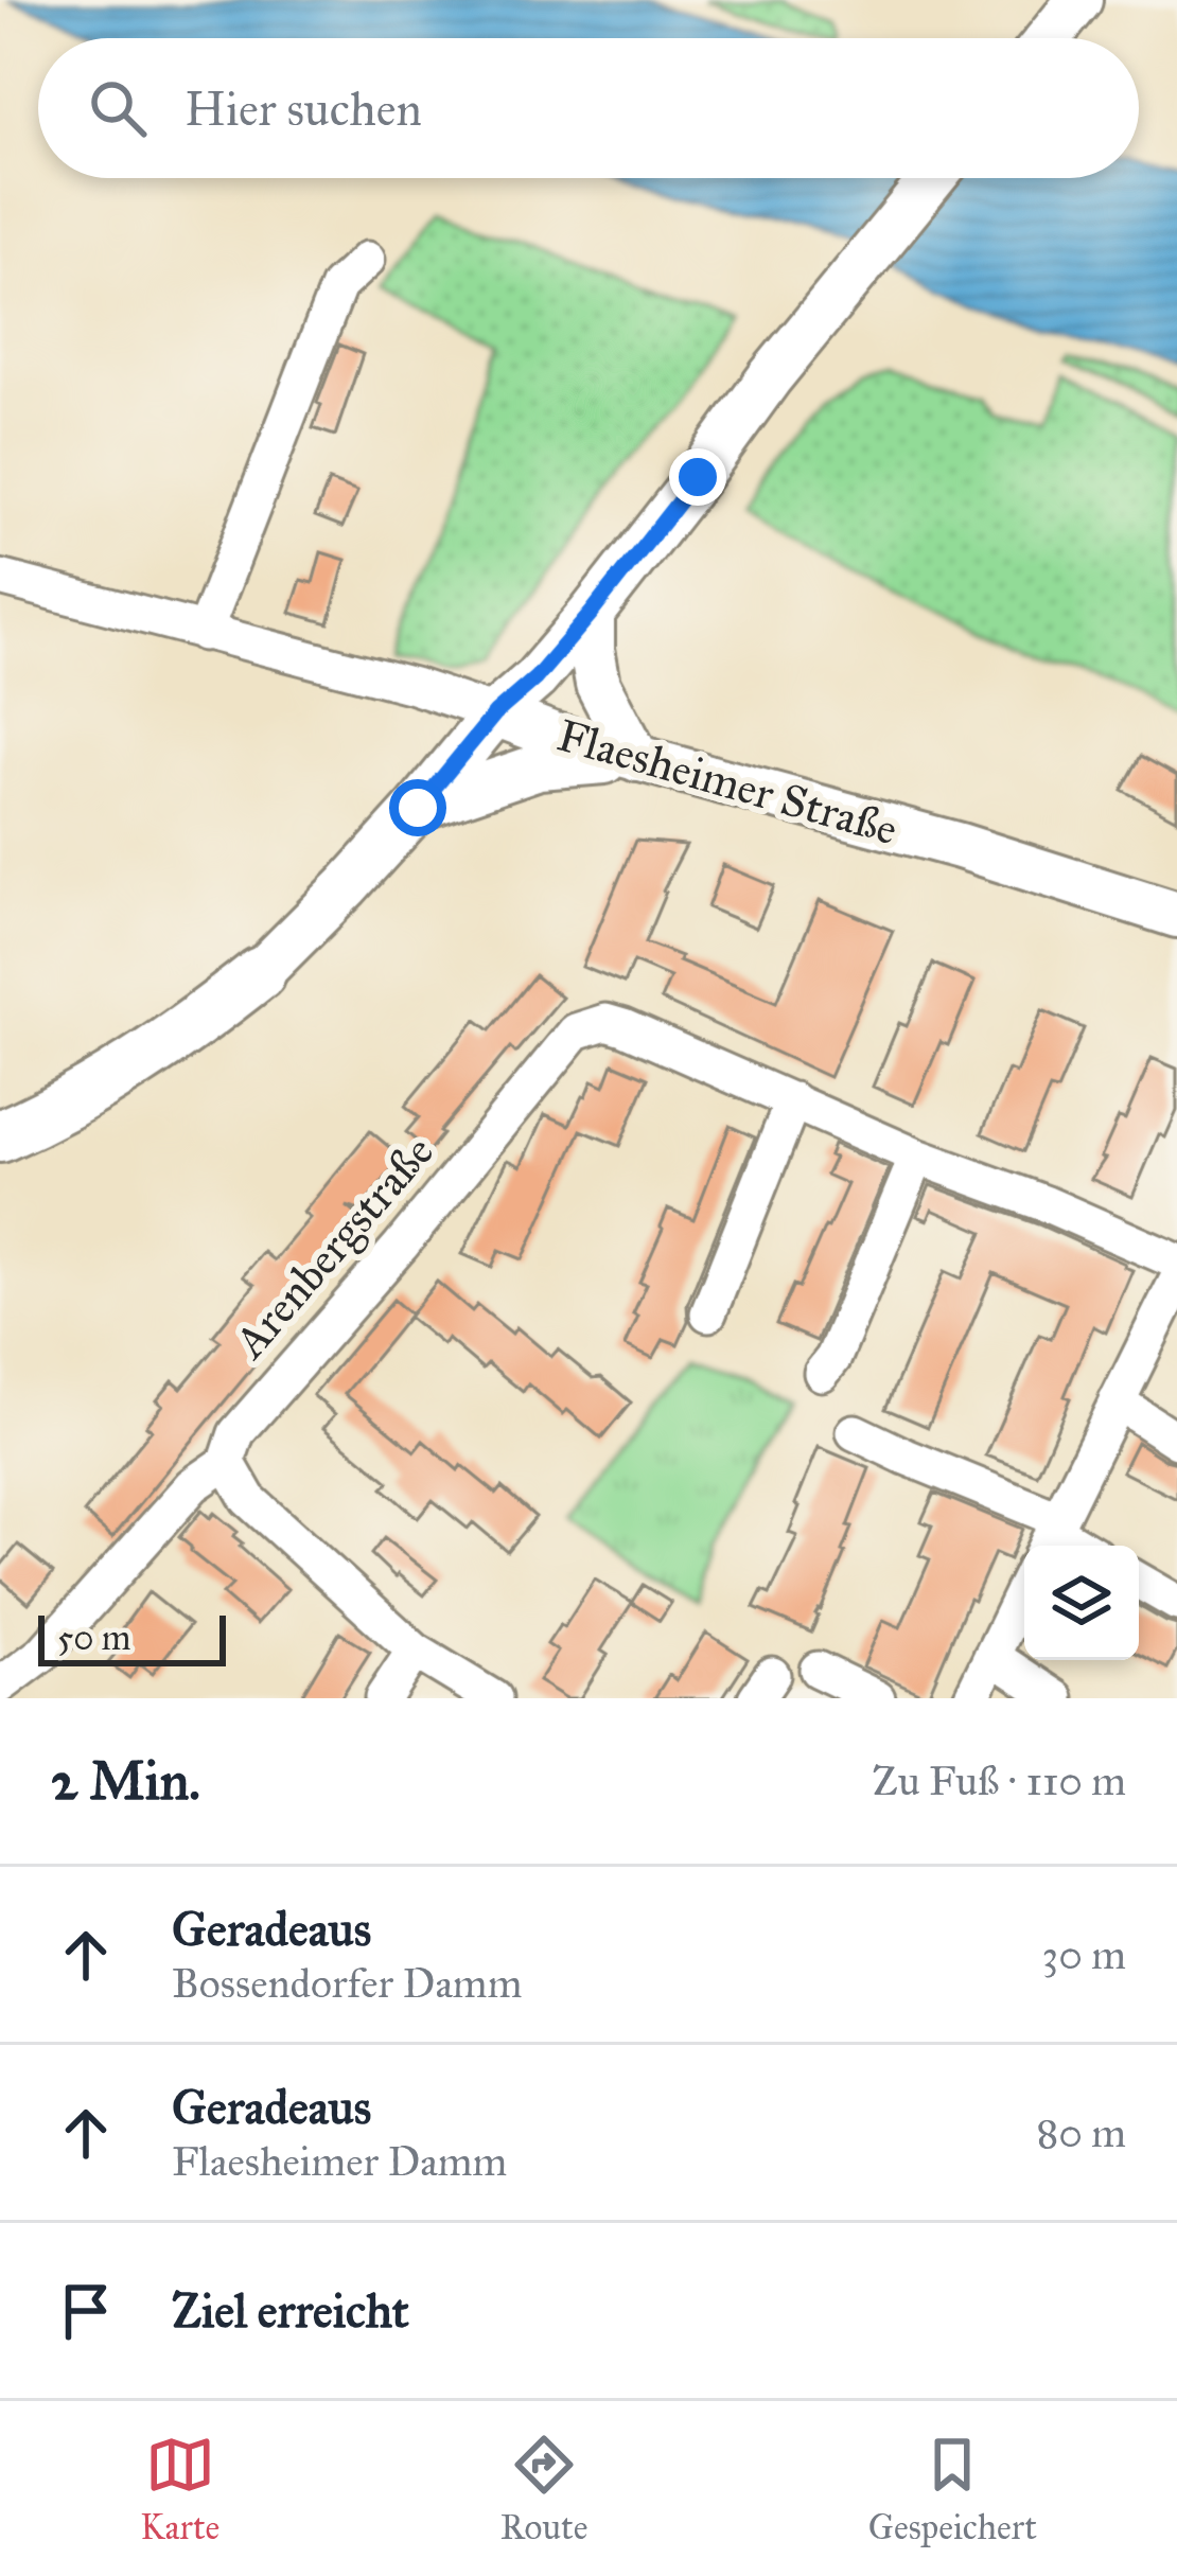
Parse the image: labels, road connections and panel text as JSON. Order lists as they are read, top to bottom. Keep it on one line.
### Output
{"streets":{"main road":["Flaesheimer Straße"],"street":["Arenbergstraße"]},"scale_bar":"50 m","page":{"search":"Hier suchen","scale":"50 m","heading":["2 Min.","Zu Fuß · 110 m"],"list":[["Geradeaus","Bossendorfer Damm","30 m"],["Geradeaus","Flaesheimer Damm","80 m"],"Ziel erreicht"],"nav":["Karte","Route","Gespeichert"]}}
